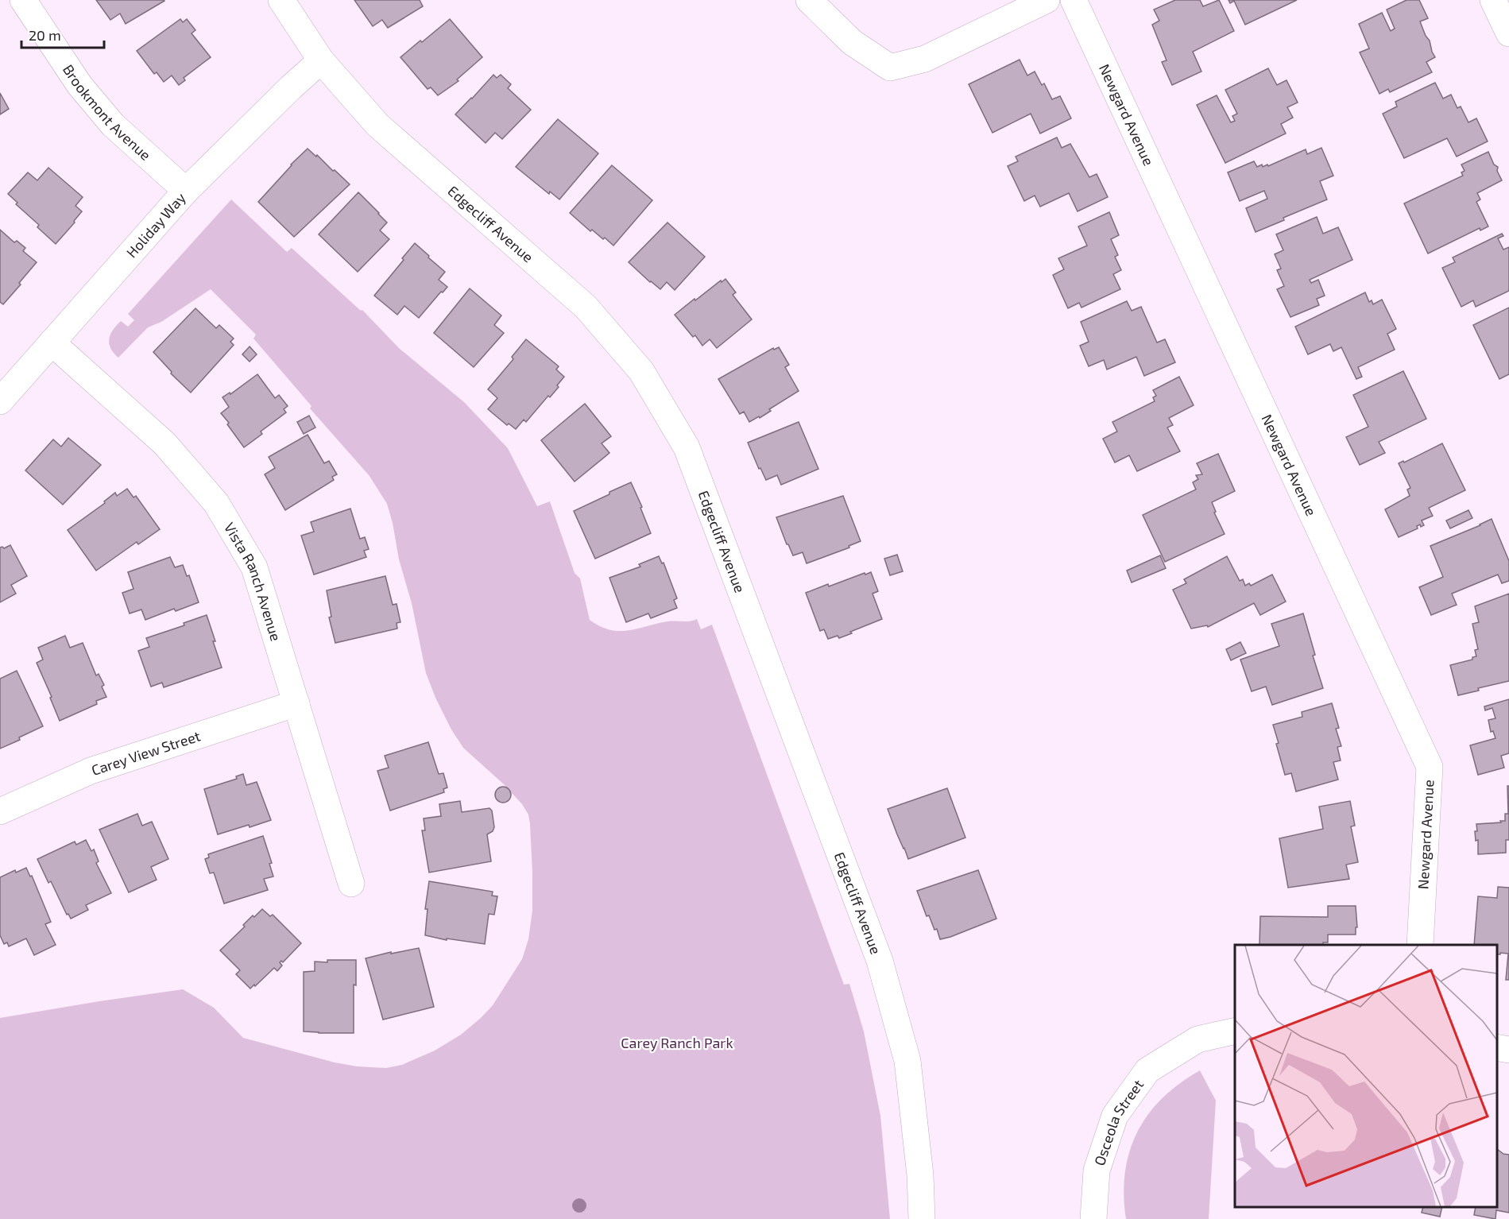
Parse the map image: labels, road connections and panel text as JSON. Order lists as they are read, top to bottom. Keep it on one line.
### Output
{"streets":{"street":["Brookmont Avenue","Newgard Avenue","Edgecliff Avenue","Holiday Way","Vista Ranch Avenue","Carey View Street","Osceola Street"]},"crossings":[["Brookmont Avenue","Holiday Way"],["Edgecliff Avenue","Holiday Way"],["Holiday Way","Vista Ranch Avenue"],["Vista Ranch Avenue","Carey View Street"]],"parks":["Carey Ranch Park"],"scale_bar":"20 m"}
